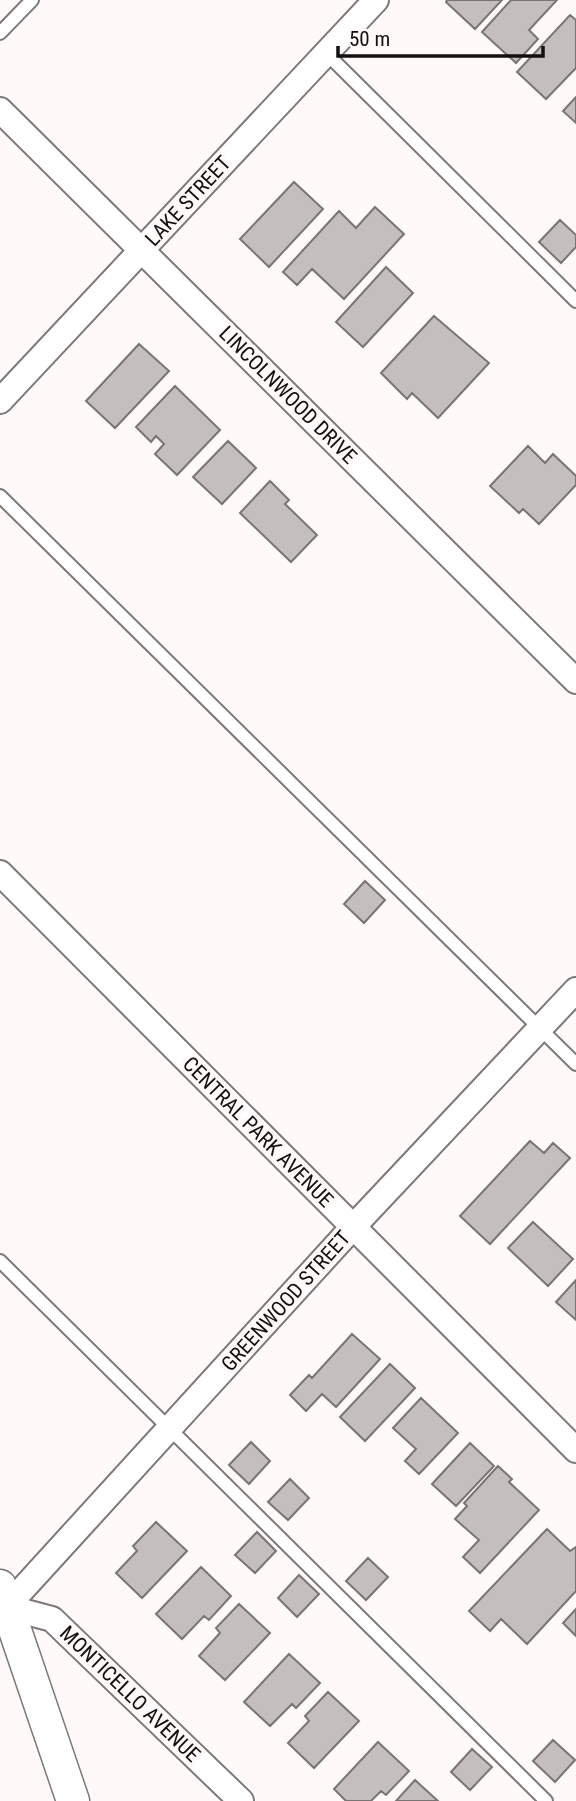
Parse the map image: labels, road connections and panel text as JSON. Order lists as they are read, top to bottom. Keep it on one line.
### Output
{"streets":{"street":["LAKE STREET","LINCOLNWOOD DRIVE","CENTRAL PARK AVENUE","GREENWOOD STREET","MONTICELLO AVENUE"]},"crossings":[["LAKE STREET","LINCOLNWOOD DRIVE"],["CENTRAL PARK AVENUE","GREENWOOD STREET"],["GREENWOOD STREET","MONTICELLO AVENUE"]],"scale_bar":"50 m"}
